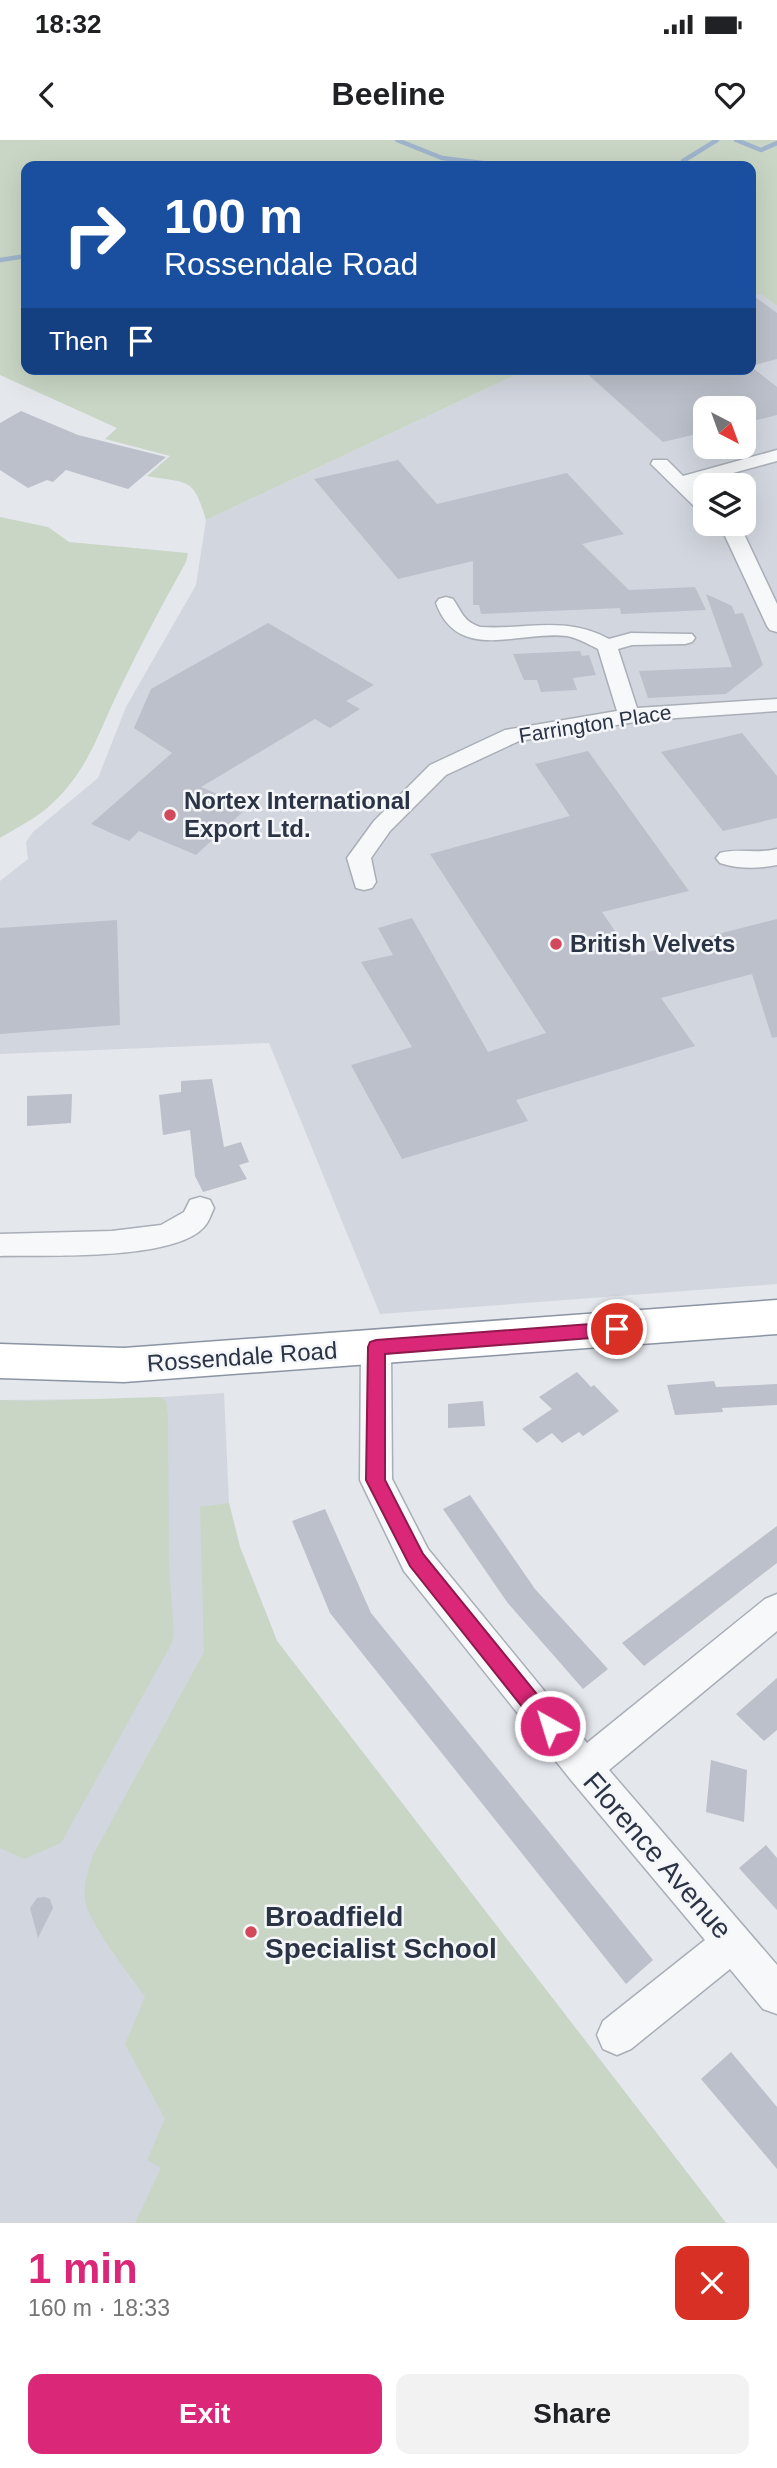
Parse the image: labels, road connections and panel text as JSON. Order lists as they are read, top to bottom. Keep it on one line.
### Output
{"streets":{"highway":["Rossendale Road"],"street":["Farrington Place","Florence Avenue"]},"crossings":[["Rossendale Road","Florence Avenue"]],"places":["Nortex International Export Ltd.","British Velvets","Broadfield Specialist School"],"north":"bottom right","page":{"status":"18:32","header":"Beeline","turn":["100 m","Rossendale Road"],"then":"Then","heading":["1 min","160 m · 18:33"],"buttons":["Exit","Share"]}}
